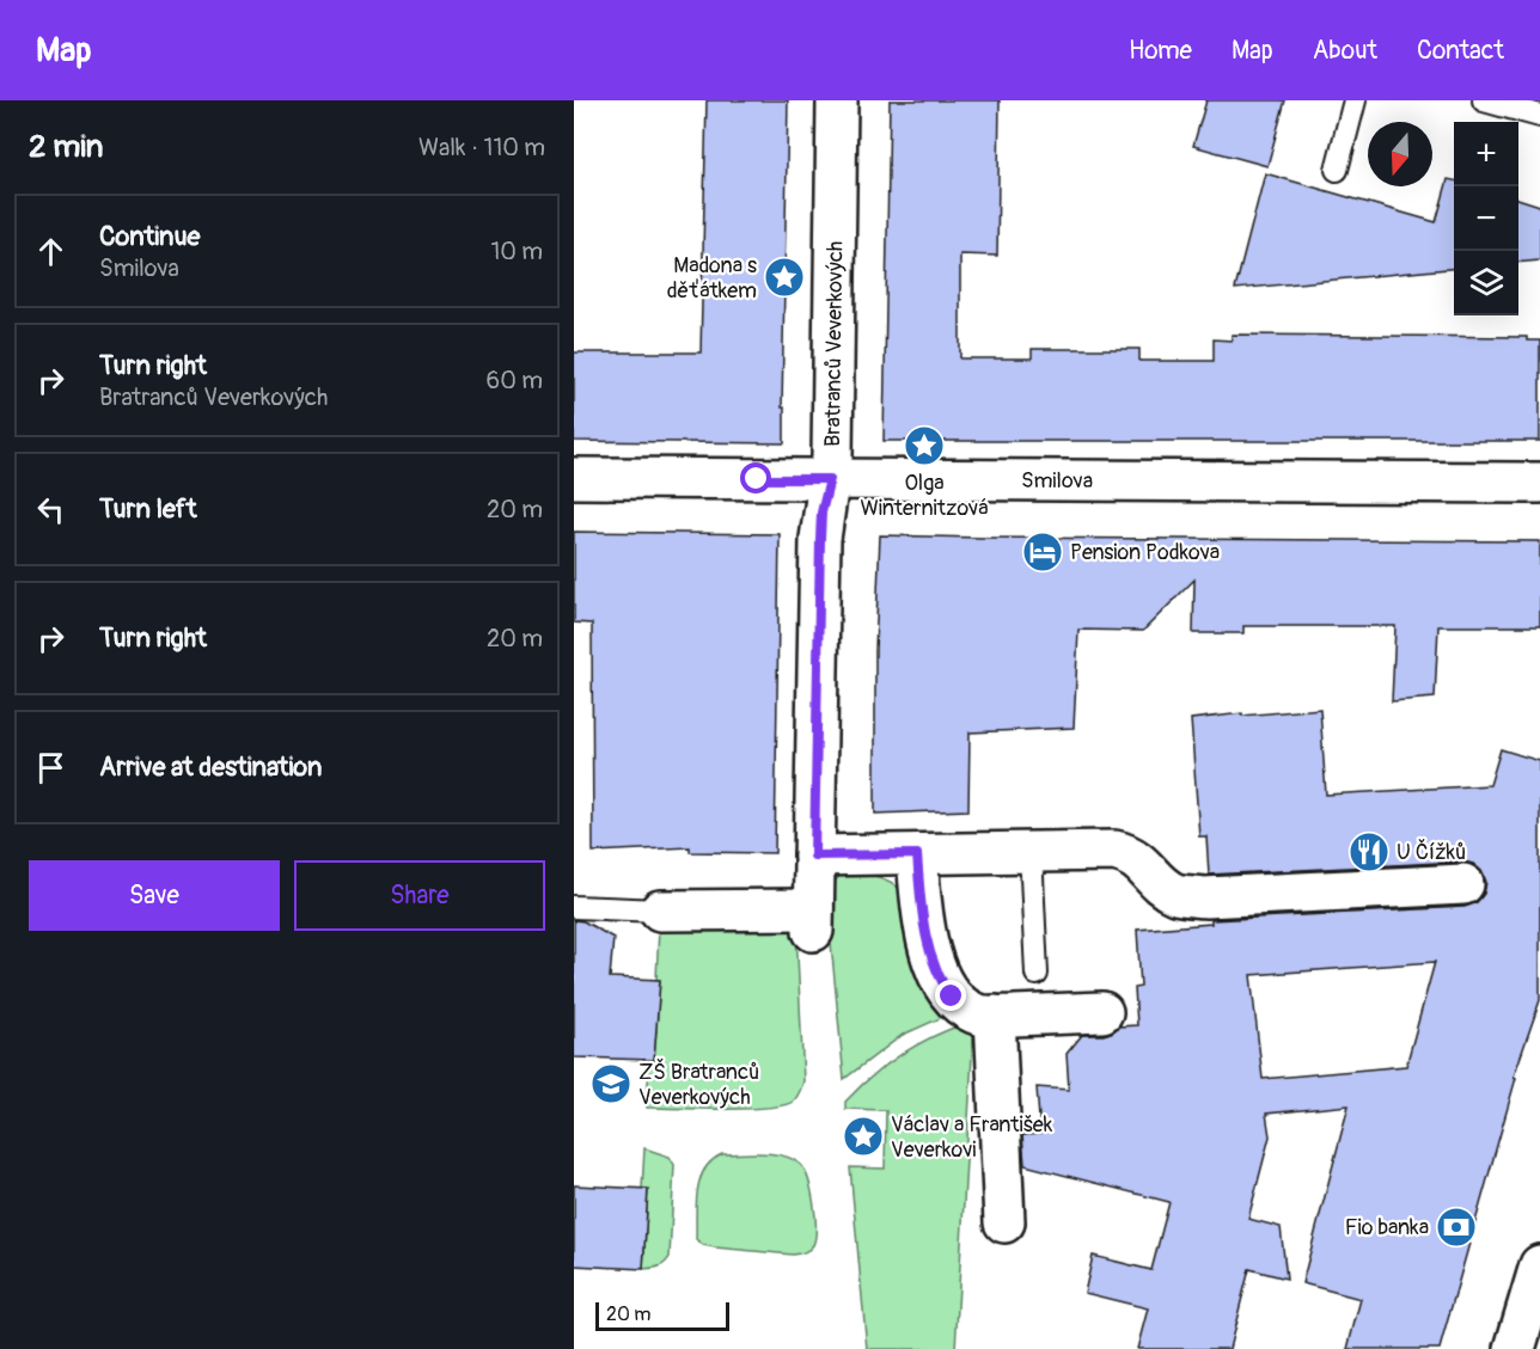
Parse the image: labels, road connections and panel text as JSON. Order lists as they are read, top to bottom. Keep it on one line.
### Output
{"streets":{"street":["Bratranců Veverkových","Smilova"]},"crossings":[["Bratranců Veverkových","Smilova"]],"places":{"place":["Madona s děťátkem","Olga Winternitzová","Václav a František Veverkovi"],"hotel":["Pension Podkova"],"restaurant":["U Čížků"],"school or university":["ZŠ Bratranců Veverkových"],"bank":["Fio banka"]},"scale_bar":"20 m","north":"bottom","page":{"header":"Map","nav":["Home","Map","About","Contact"],"heading":["2 min","Walk · 110 m"],"map_buttons":["+","−"],"list":[["Continue","Smilova","10 m"],["Turn right","Bratranců Veverkových","60 m"],["Turn left","20 m"],["Turn right","20 m"],"Arrive at destination"],"buttons":["Save","Share"],"scale":"20 m"}}
